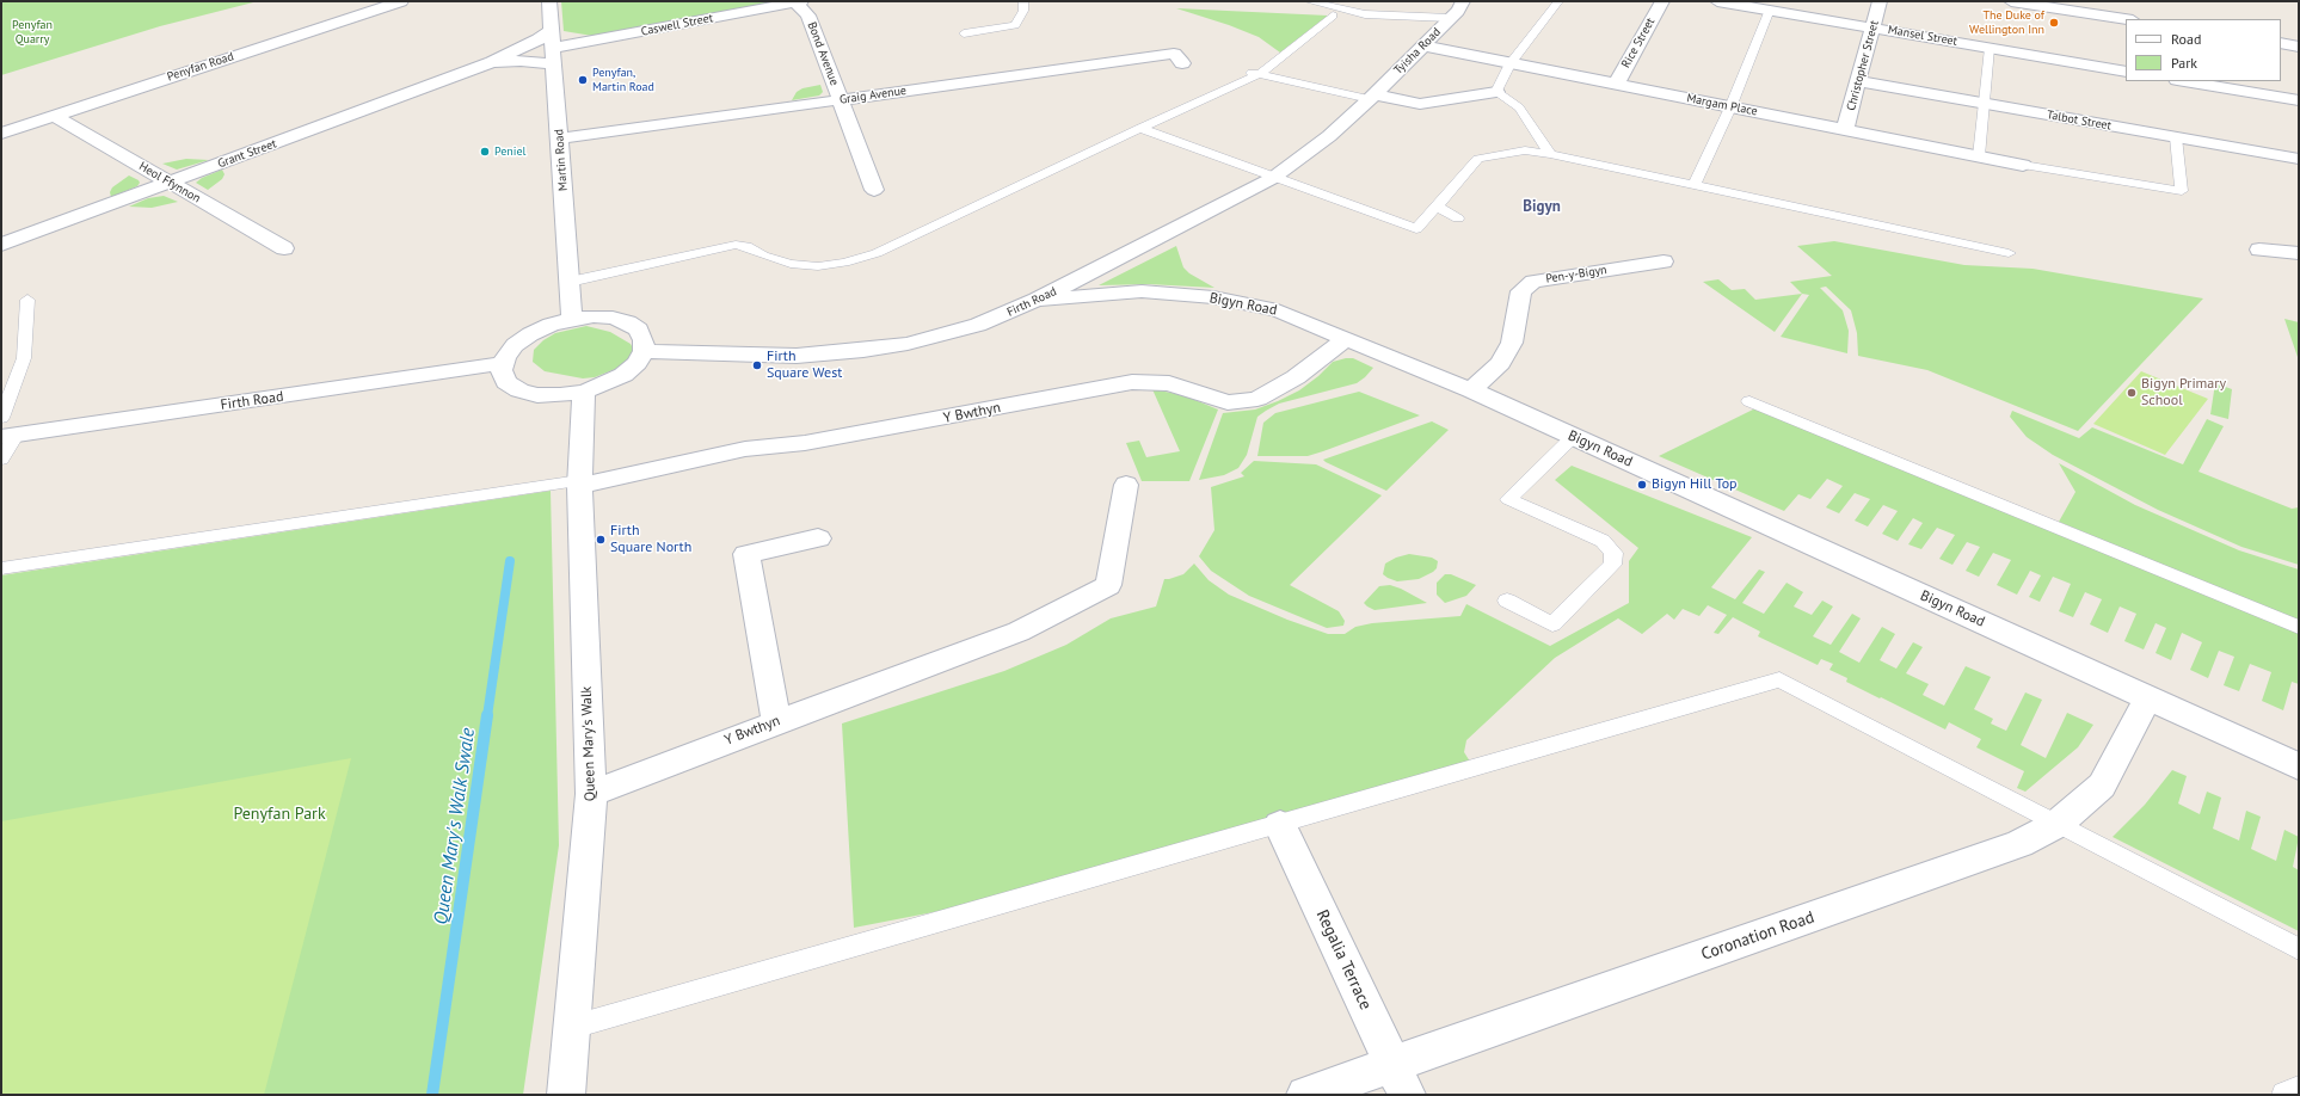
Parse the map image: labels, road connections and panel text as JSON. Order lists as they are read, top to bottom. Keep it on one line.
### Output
{"streets":{"street":["Caswell Street","Mansel Street","Rice Street","Tyisha Road","Bond Avenue","Christopher Street","Penyfan Road","Graig Avenue","Margam Place","Talbot Street","Grant Street","Martin Road","Heol Ffynnon","Pen-y-Bigyn","Firth Road","Bigyn Road","Y Bwthyn","Queen Mary's Walk","Coronation Road","Regalia Terrace"]},"crossings":[["Caswell Street","Bond Avenue"],["Caswell Street","Grant Street"],["Caswell Street","Martin Road"],["Mansel Street","Christopher Street"],["Rice Street","Margam Place"],["Tyisha Road","Margam Place"],["Tyisha Road","Firth Road"],["Bond Avenue","Graig Avenue"],["Christopher Street","Margam Place"],["Christopher Street","Talbot Street"],["Penyfan Road","Heol Ffynnon"],["Graig Avenue","Martin Road"],["Grant Street","Martin Road"],["Grant Street","Heol Ffynnon"],["Pen-y-Bigyn","Bigyn Road"],["Firth Road","Bigyn Road"],["Bigyn Road","Y Bwthyn"],["Bigyn Road","Coronation Road"],["Y Bwthyn","Queen Mary's Walk"],["Coronation Road","Regalia Terrace"]],"districts":["Bigyn"],"water":["Queen Mary's Walk Swale"],"parks":["Penyfan Quarry","Penyfan Park"],"places":["The Duke of Wellington Inn","Penyfan, Martin Road","Peniel","Firth Square West","Bigyn Primary School","Bigyn Hill Top","Firth Square North"],"legend":["Road","Park"]}
